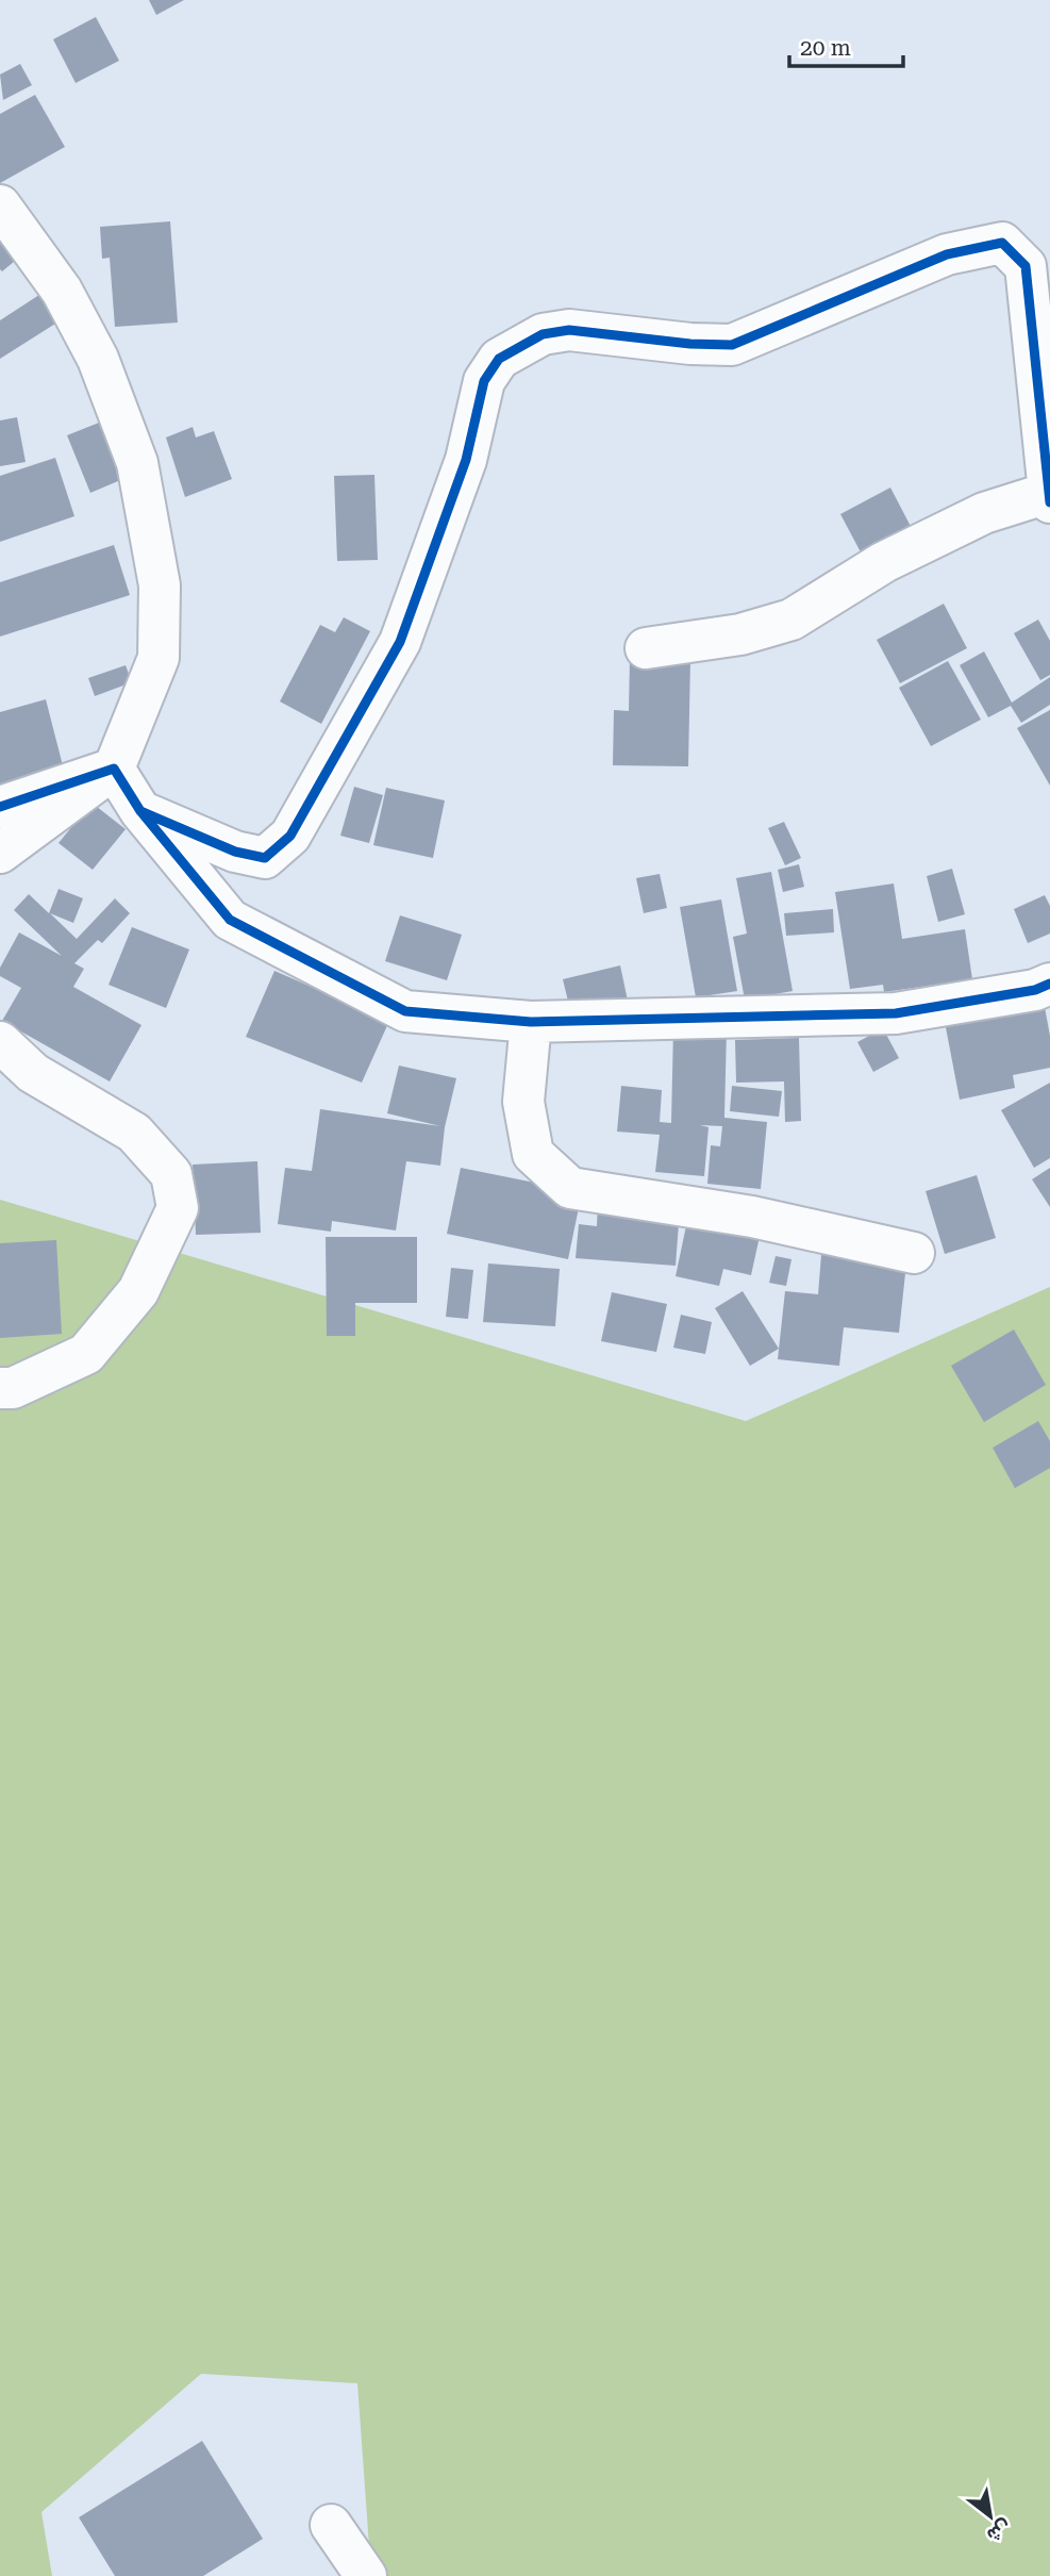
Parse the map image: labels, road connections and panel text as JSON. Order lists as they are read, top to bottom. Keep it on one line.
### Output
{"scale_bar":"20 m","north":"bottom right"}
